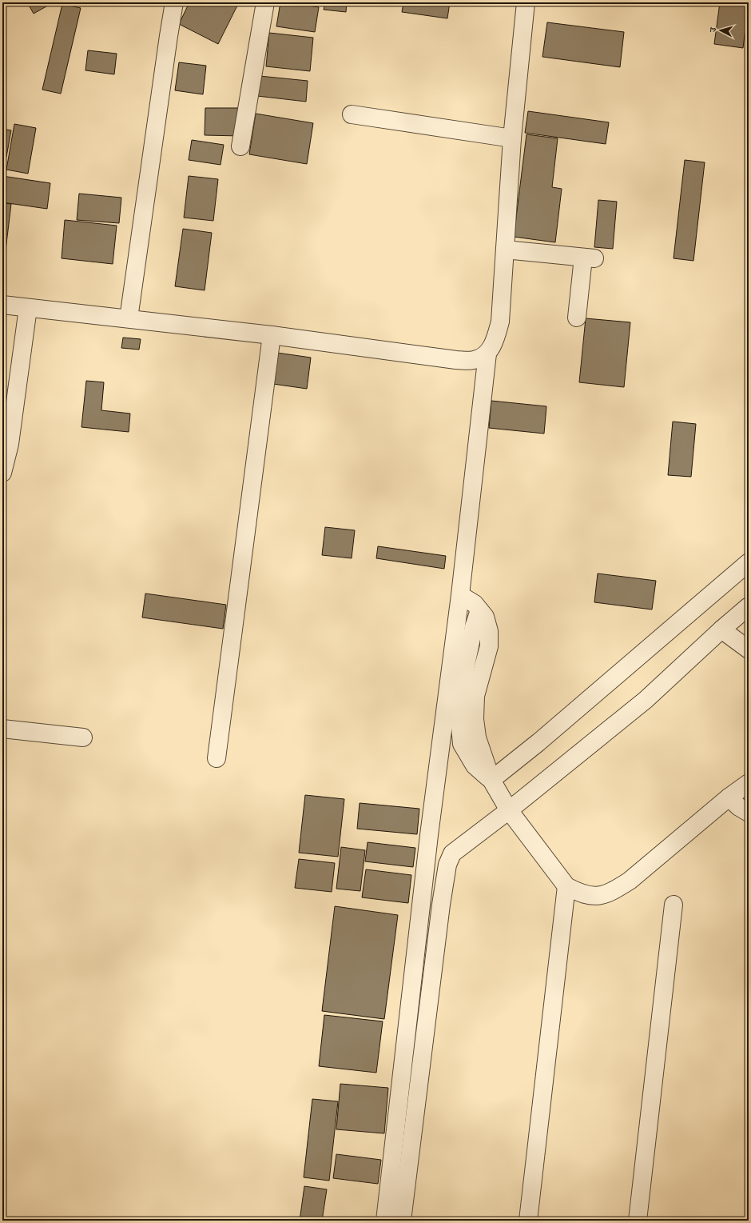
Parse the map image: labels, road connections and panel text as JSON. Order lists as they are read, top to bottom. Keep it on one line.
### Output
{"north":"left"}
